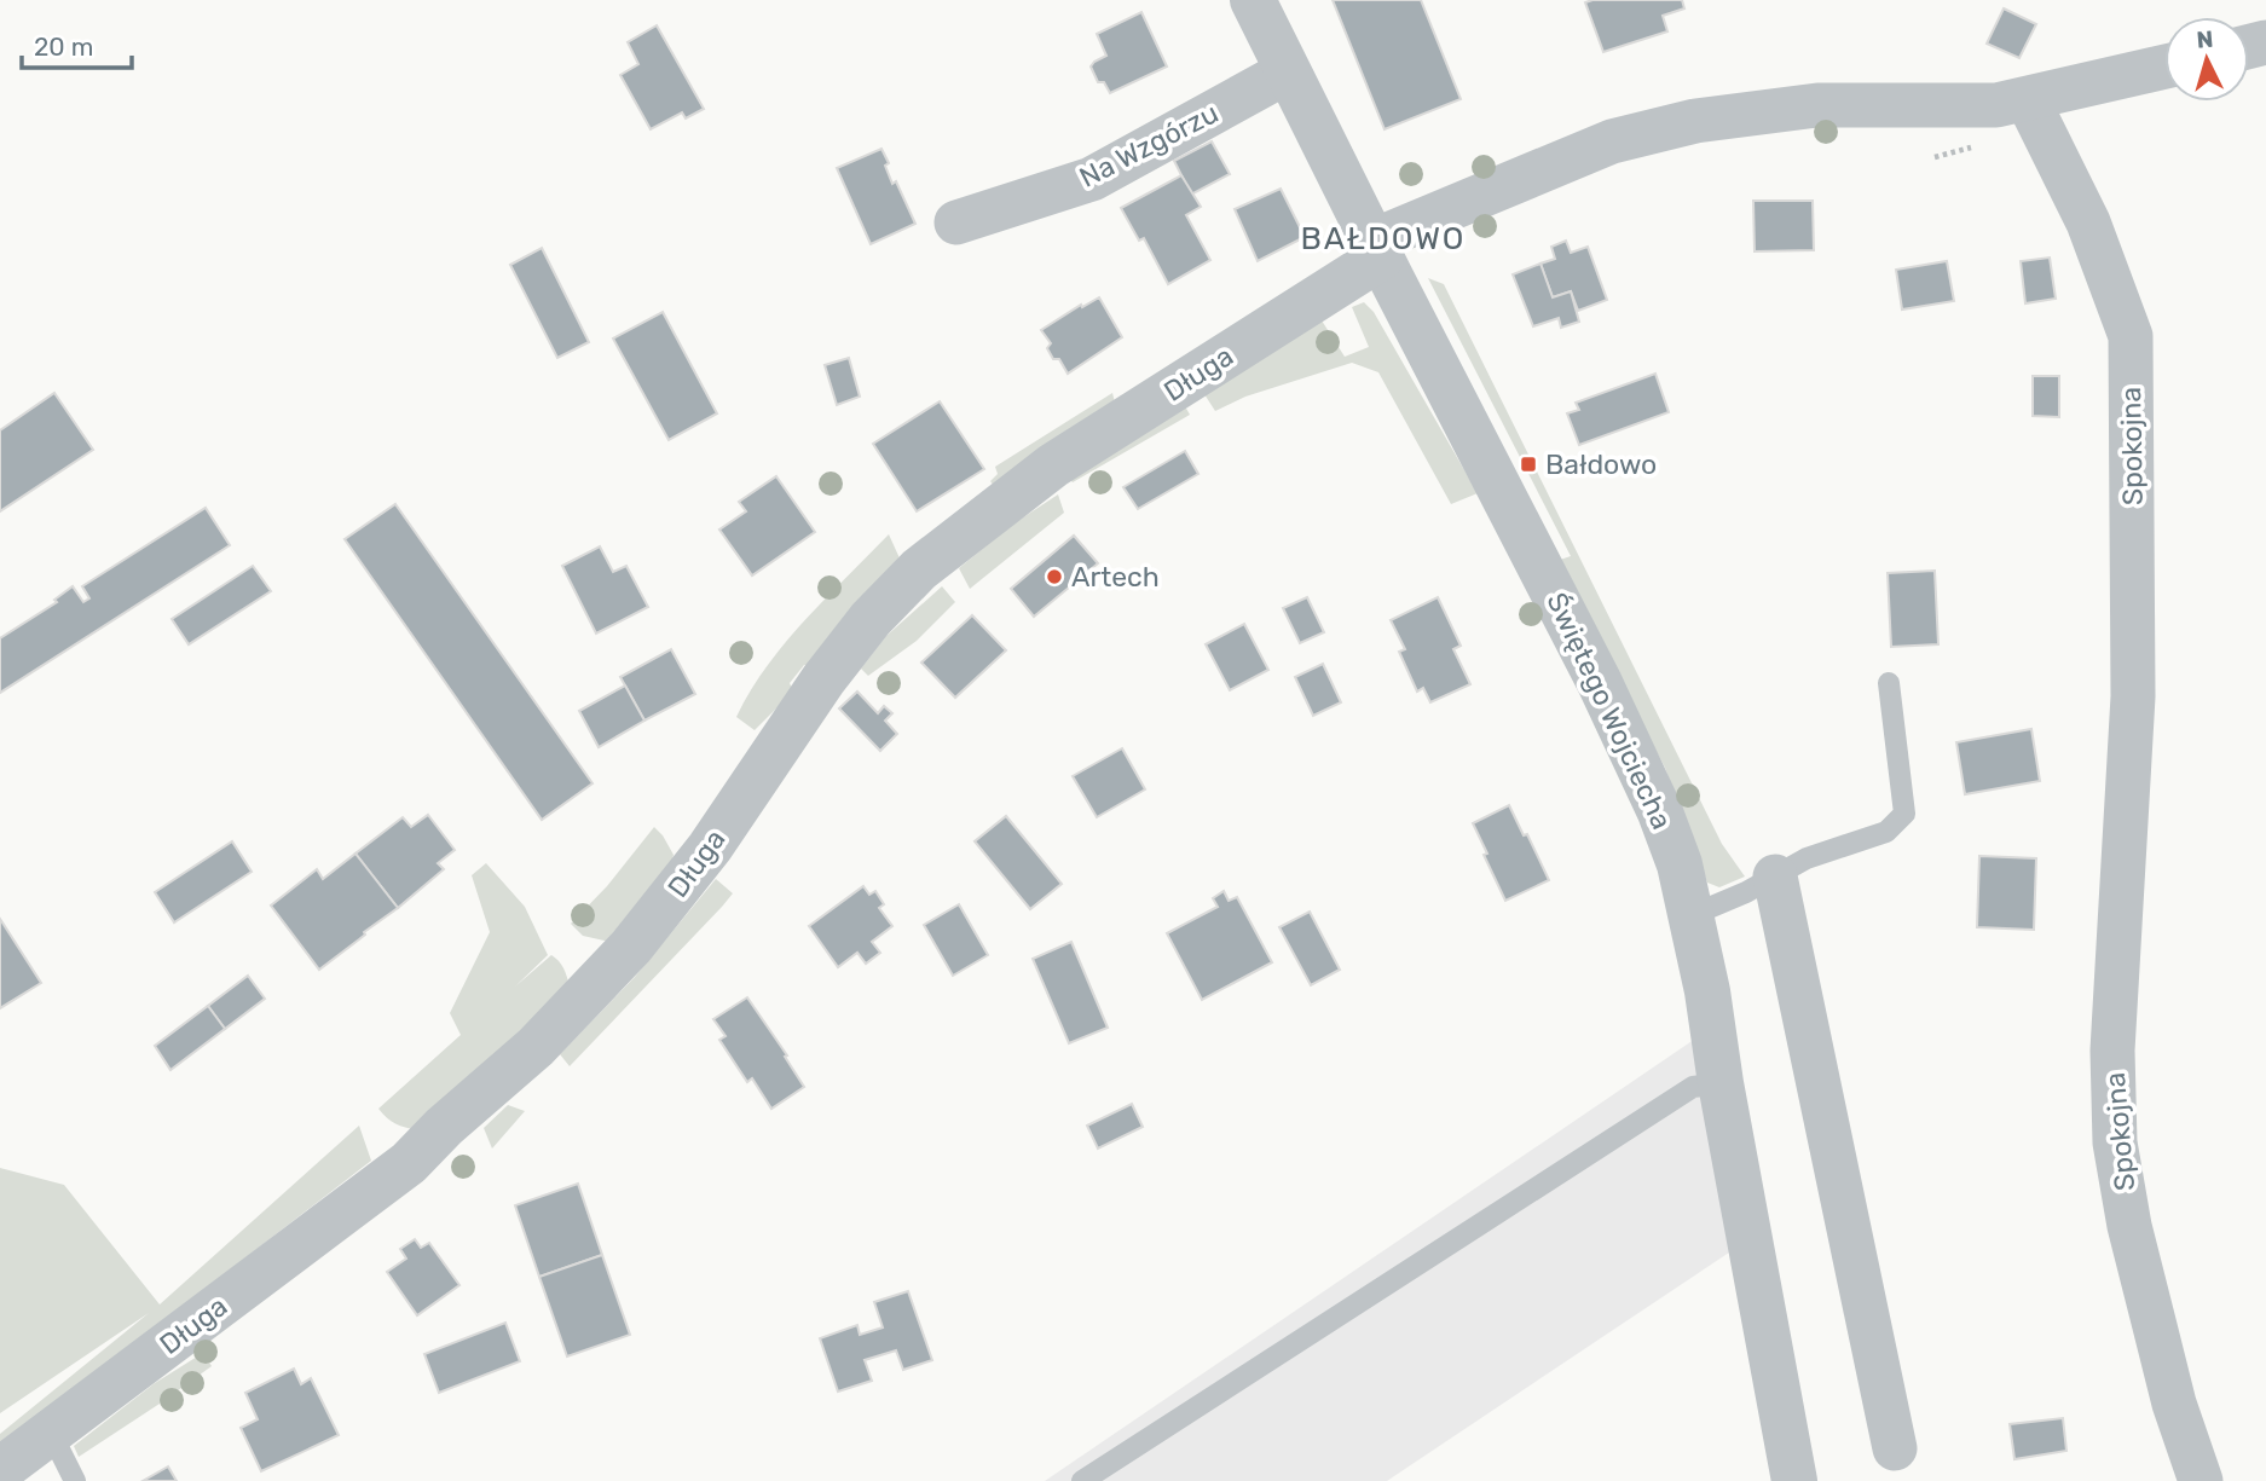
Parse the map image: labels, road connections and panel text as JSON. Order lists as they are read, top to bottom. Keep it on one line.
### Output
{"streets":{"street":["Na Wzgórzu","Długa","Spokojna","Świętego Wojciecha"]},"crossings":[["Na Wzgórzu","Świętego Wojciecha"],["Długa","Świętego Wojciecha"]],"districts":["BAŁDOWO"],"places":{"transit":["Bałdowo"],"other":["Artech"]},"scale_bar":"20 m","north":"top"}
